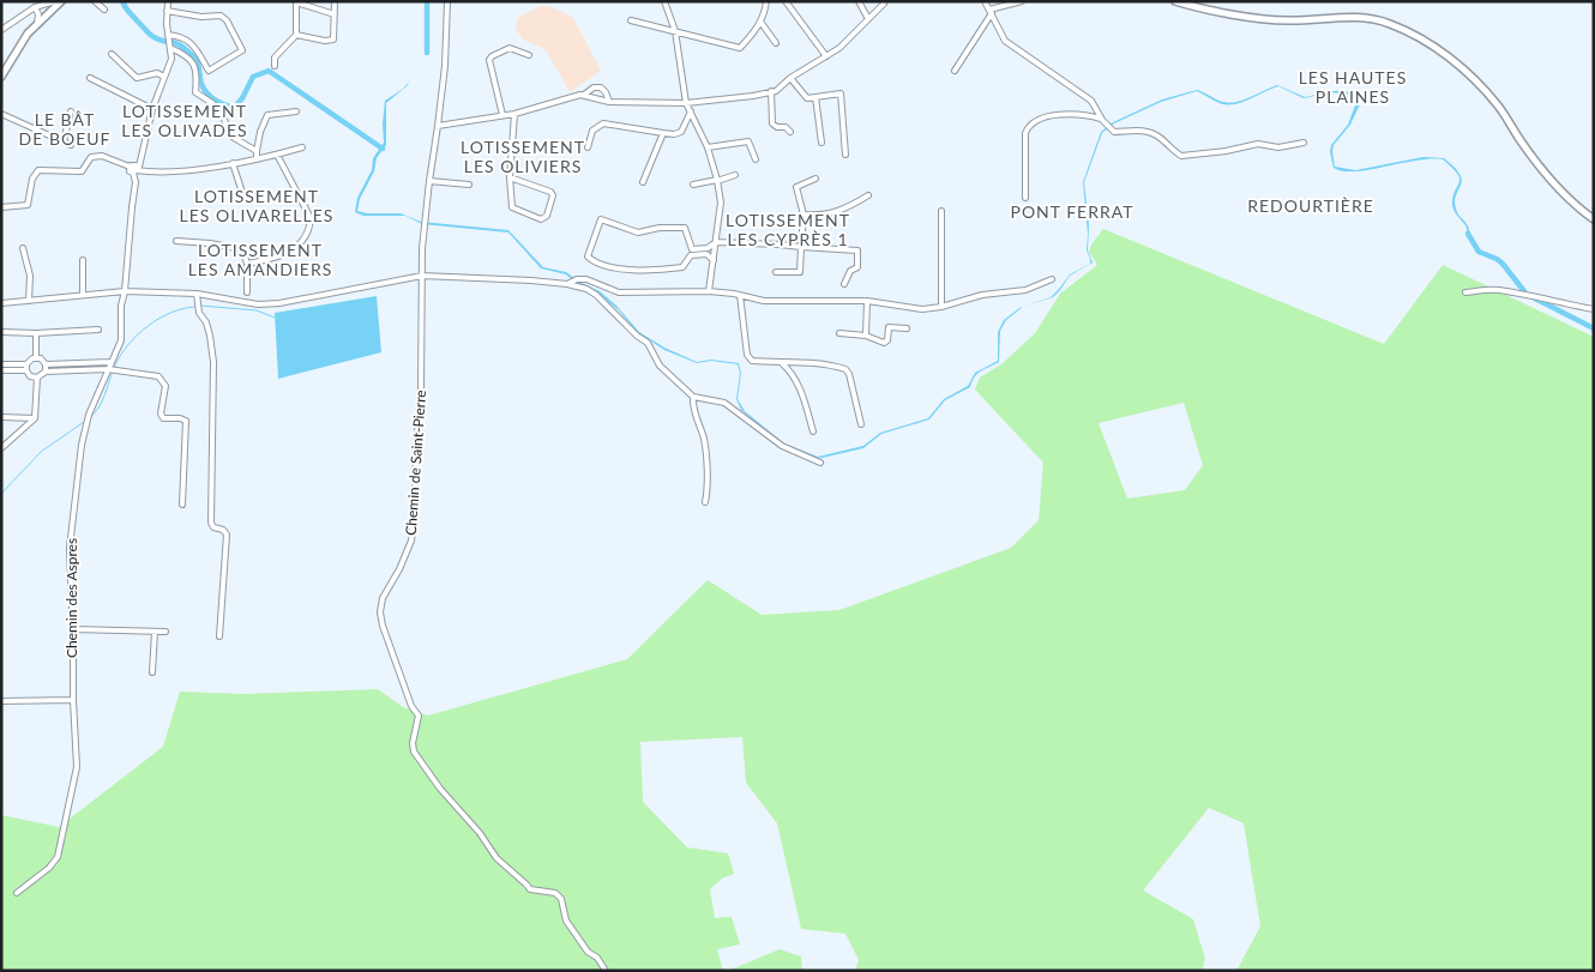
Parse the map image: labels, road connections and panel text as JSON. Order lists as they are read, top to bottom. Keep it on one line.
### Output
{"streets":{"street":["Chemin de Saint-Pierre","Chemin des Aspres"]},"districts":["LES HAUTES PLAINES","LOTISSEMENT LES OLIVADES","LE BÂT DE BOEUF","LOTISSEMENT LES OLIVIERS","LOTISSEMENT LES OLIVARELLES","REDOURTIÈRE","PONT FERRAT","LOTISSEMENT LES CYPRÈS 1","LOTISSEMENT LES AMANDIERS"]}
